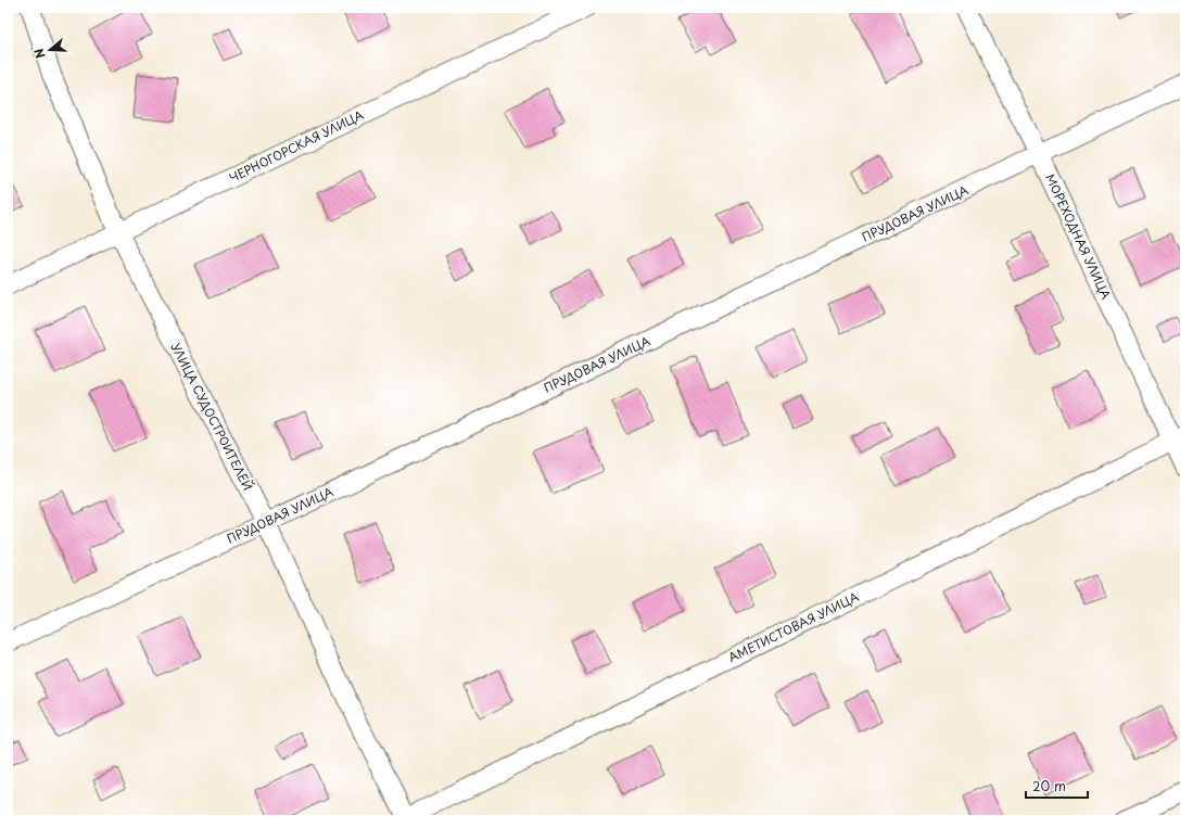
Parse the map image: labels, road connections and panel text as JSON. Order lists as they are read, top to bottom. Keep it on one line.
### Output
{"streets":{"street":["ЧЕРНОГОРСКАЯ УЛИЦА","ПРУДОВАЯ УЛИЦА","МОРЕХОДНАЯ УЛИЦА","УЛИЦА СУДОСТРОИТЕЛЕЙ","АМЕТИСТОВАЯ УЛИЦА"]},"crossings":[["ЧЕРНОГОРСКАЯ УЛИЦА","УЛИЦА СУДОСТРОИТЕЛЕЙ"],["ПРУДОВАЯ УЛИЦА","МОРЕХОДНАЯ УЛИЦА"],["ПРУДОВАЯ УЛИЦА","УЛИЦА СУДОСТРОИТЕЛЕЙ"],["МОРЕХОДНАЯ УЛИЦА","АМЕТИСТОВАЯ УЛИЦА"],["УЛИЦА СУДОСТРОИТЕЛЕЙ","АМЕТИСТОВАЯ УЛИЦА"]],"scale_bar":"20 m","north":"left"}
